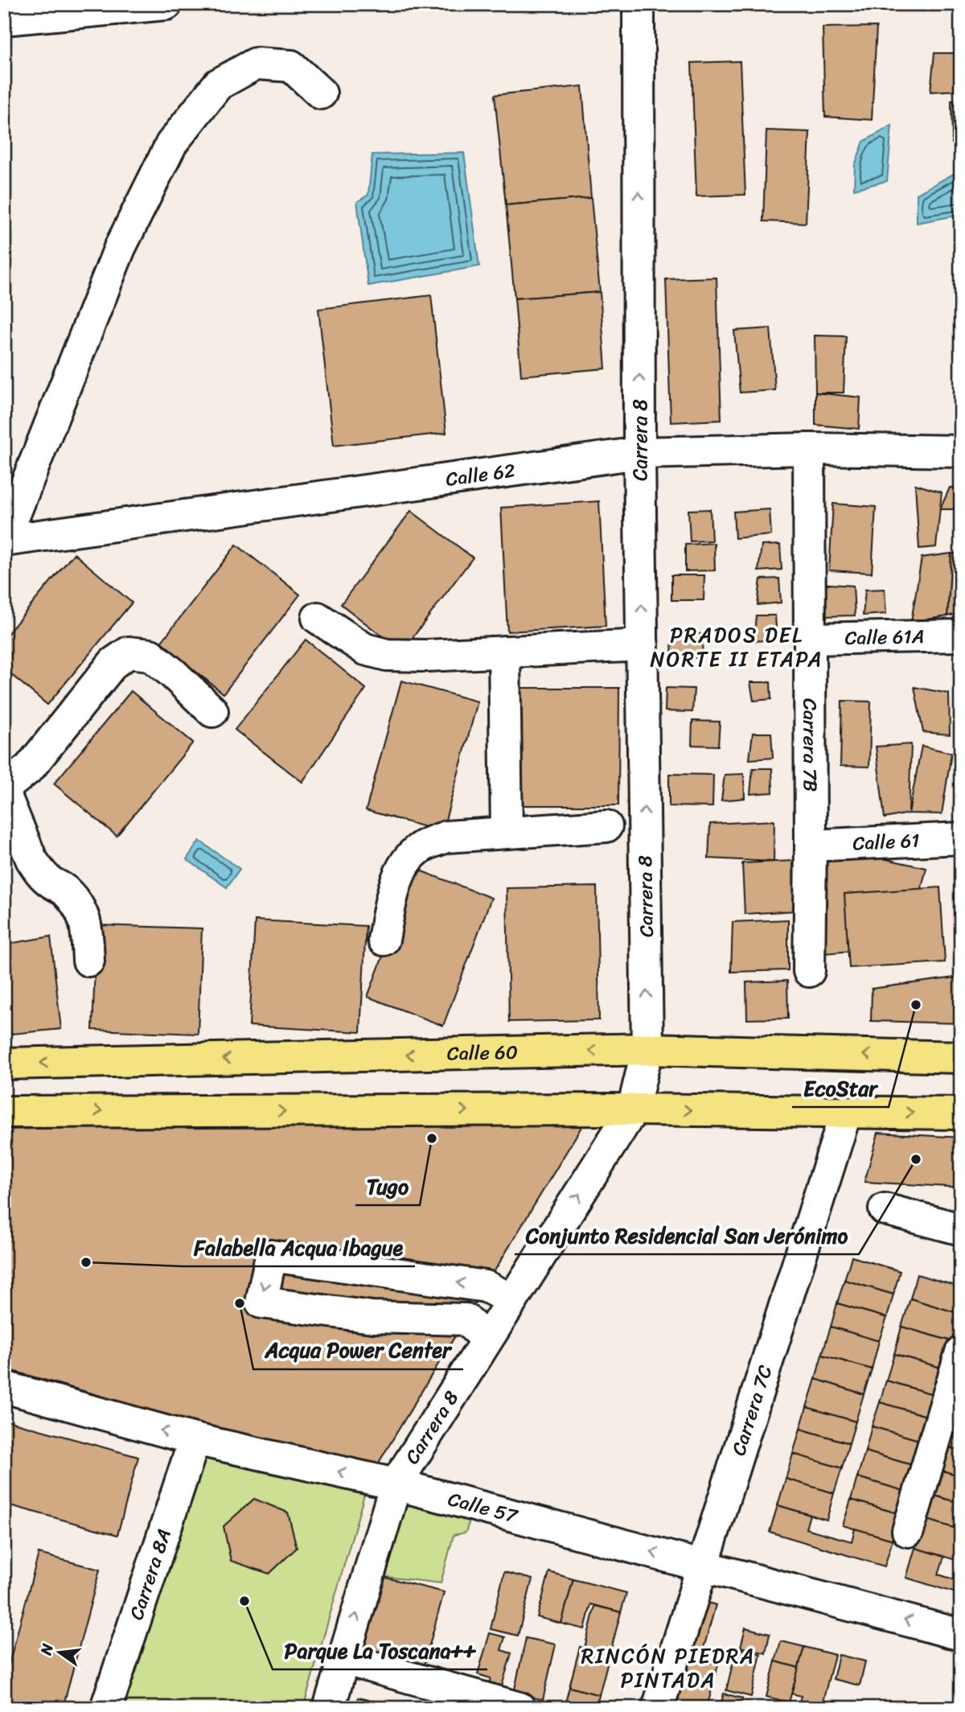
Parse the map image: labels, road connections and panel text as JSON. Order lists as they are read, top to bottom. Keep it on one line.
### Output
{"streets":{"main road":["Calle 60"],"street":["Carrera 8","Calle 62","Calle 61A","Carrera 7B","Calle 61","Carrera 7C","Calle 57","Carrera 8A"]},"crossings":[["Carrera 8","Calle 62"],["Carrera 8","Calle 60"],["Carrera 8","Calle 57"],["Calle 62","Carrera 7B"],["Calle 61A","Carrera 7B"],["Carrera 7B","Calle 61"],["Carrera 7C","Calle 57"],["Calle 57","Carrera 8A"]],"one_way":["Carrera 8","Calle 57"],"districts":["PRADOS DEL NORTE II ETAPA","RINCÓN PIEDRA PINTADA"],"places":["EcoStar","Tugo","Conjunto Residencial San Jerónimo","Falabella Acqua Ibague","Acqua Power Center","Parque La Toscana++"],"north":"left"}
